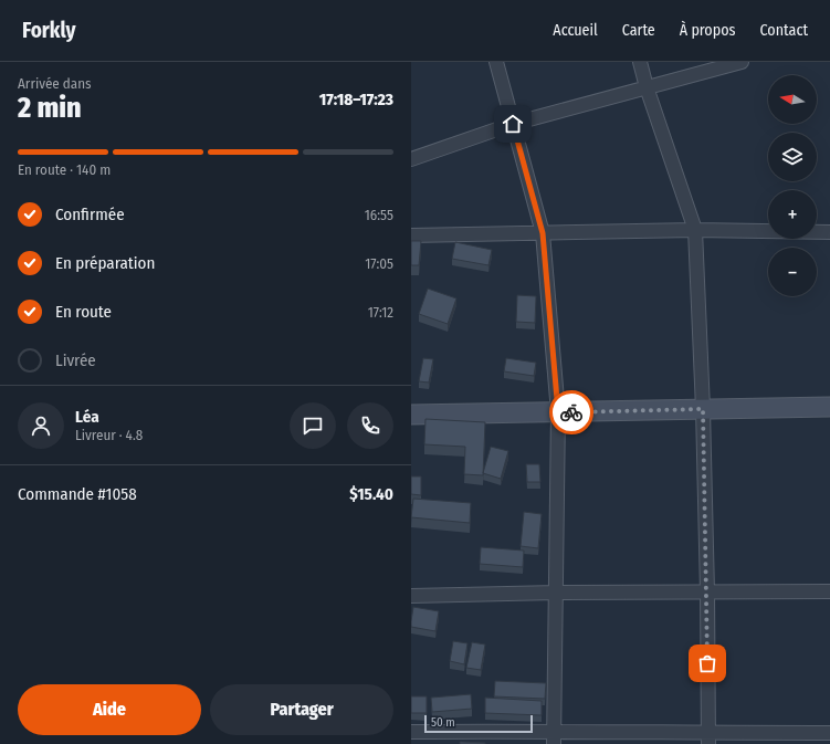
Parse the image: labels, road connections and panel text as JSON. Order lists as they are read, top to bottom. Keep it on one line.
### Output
{"scale_bar":"50 m","north":"left","page":{"header":"Forkly","nav":["Accueil","Carte","À propos","Contact"],"heading":["2 min","Arrivée dans","17:18–17:23"],"panel":["Léa","Livreur · 4.8","Commande #1058","$15.40"],"map_buttons":["+","−"],"bar":"En route · 140 m","list":[["Confirmée","16:55"],["En préparation","17:05"],["En route","17:12"],"Livrée"],"buttons":["Aide","Partager"],"scale":"50 m"}}
